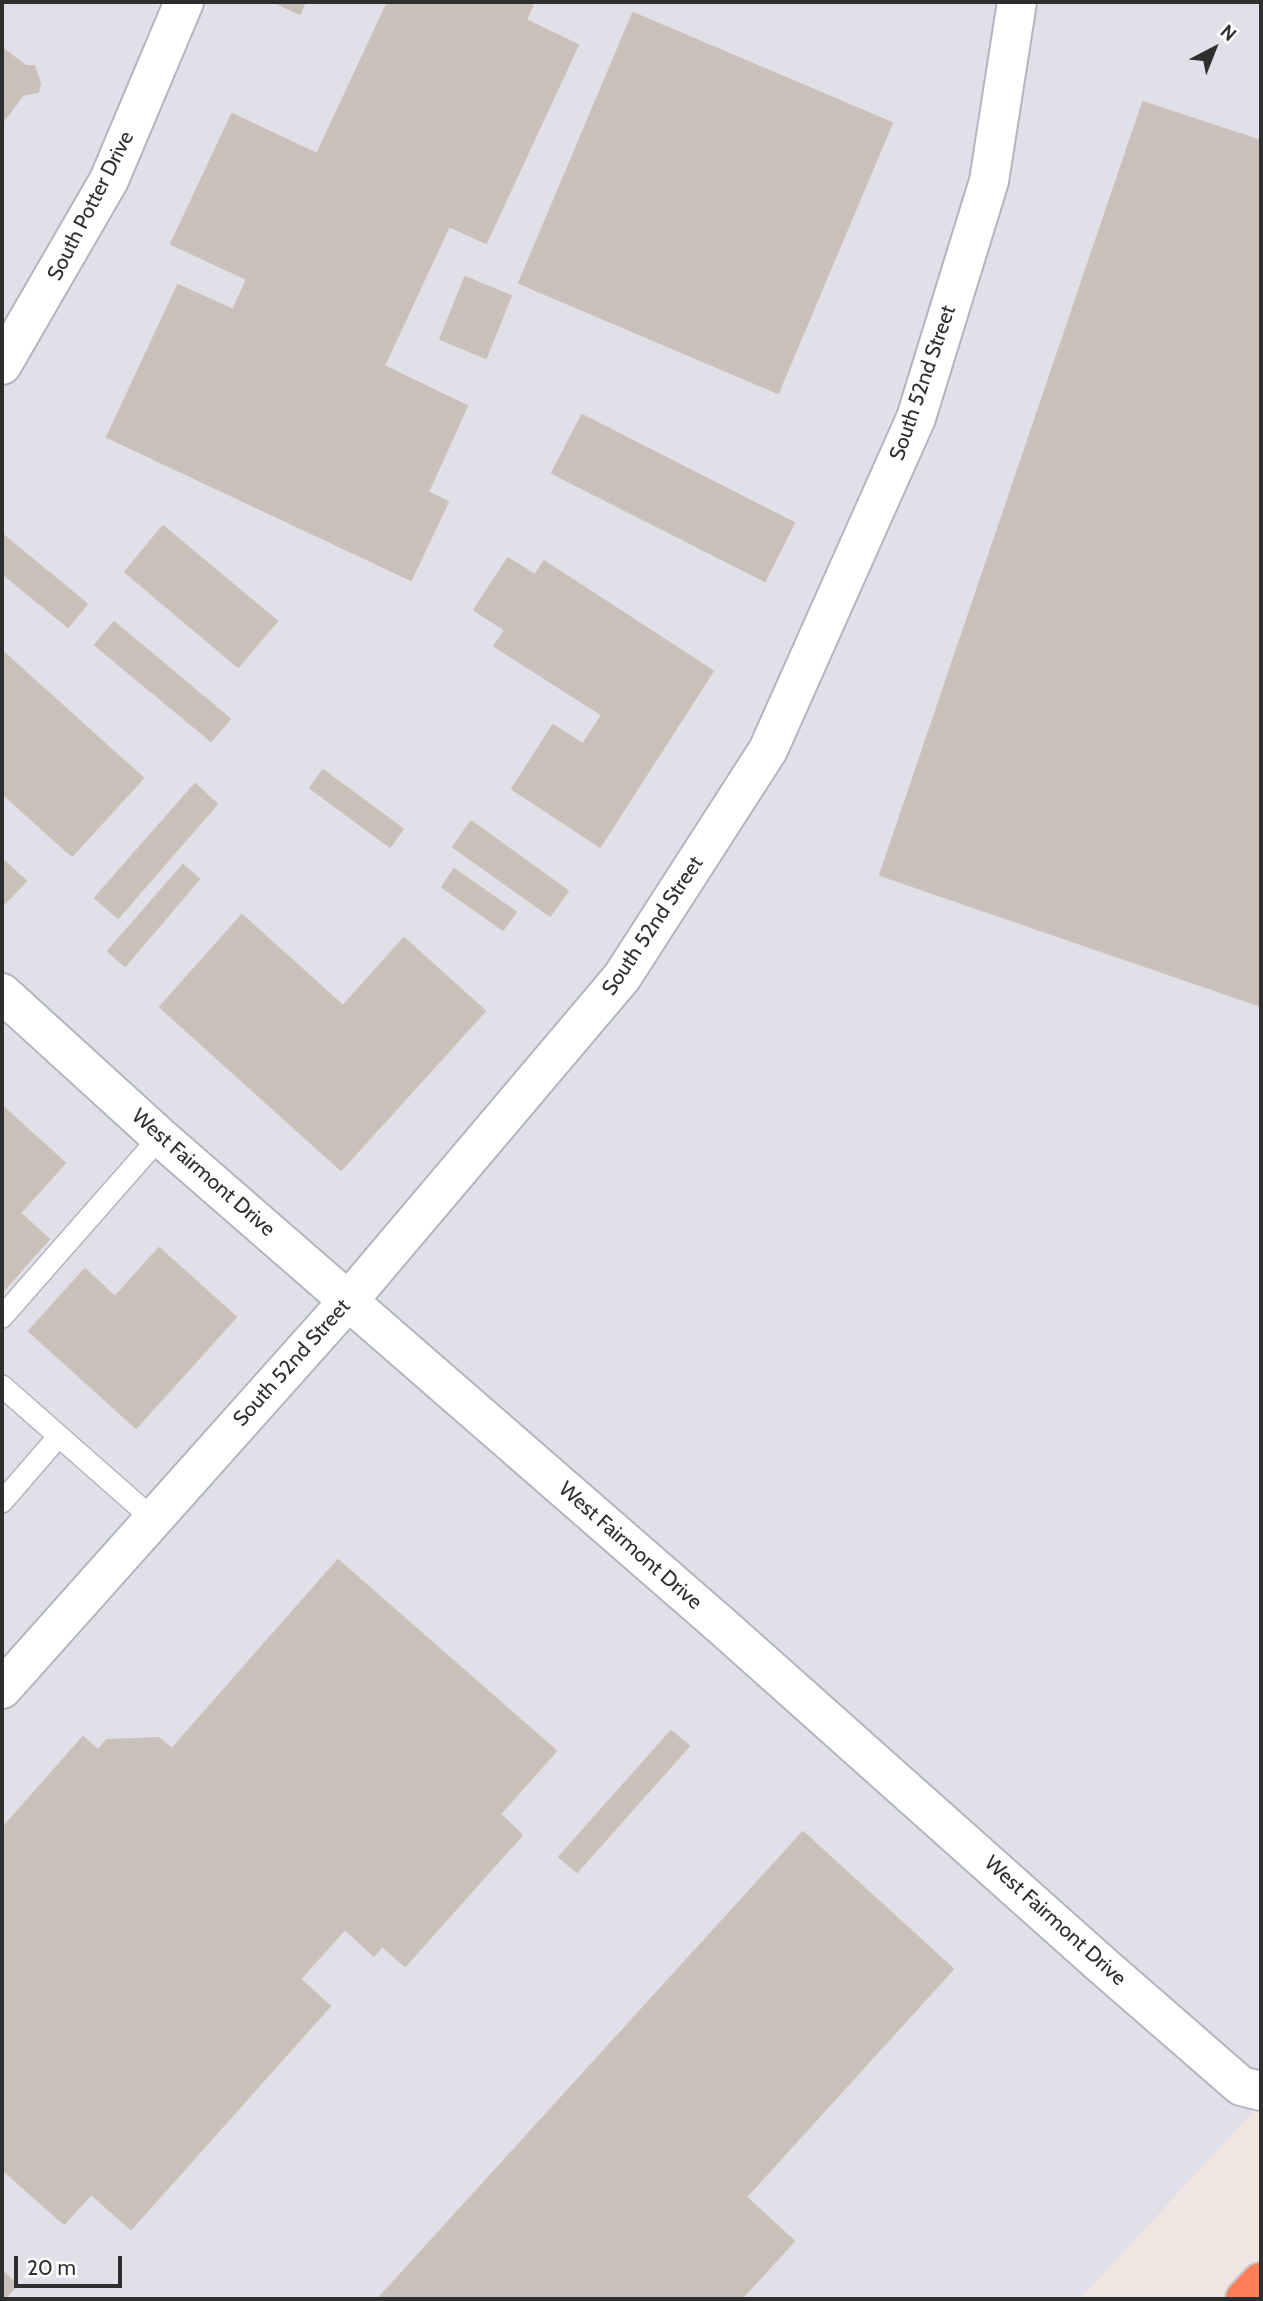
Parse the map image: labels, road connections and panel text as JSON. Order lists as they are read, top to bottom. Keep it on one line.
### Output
{"streets":{"street":["South Potter Drive","South 52nd Street","West Fairmont Drive"]},"crossings":[["South 52nd Street","West Fairmont Drive"]],"scale_bar":"20 m","north":"top right"}
